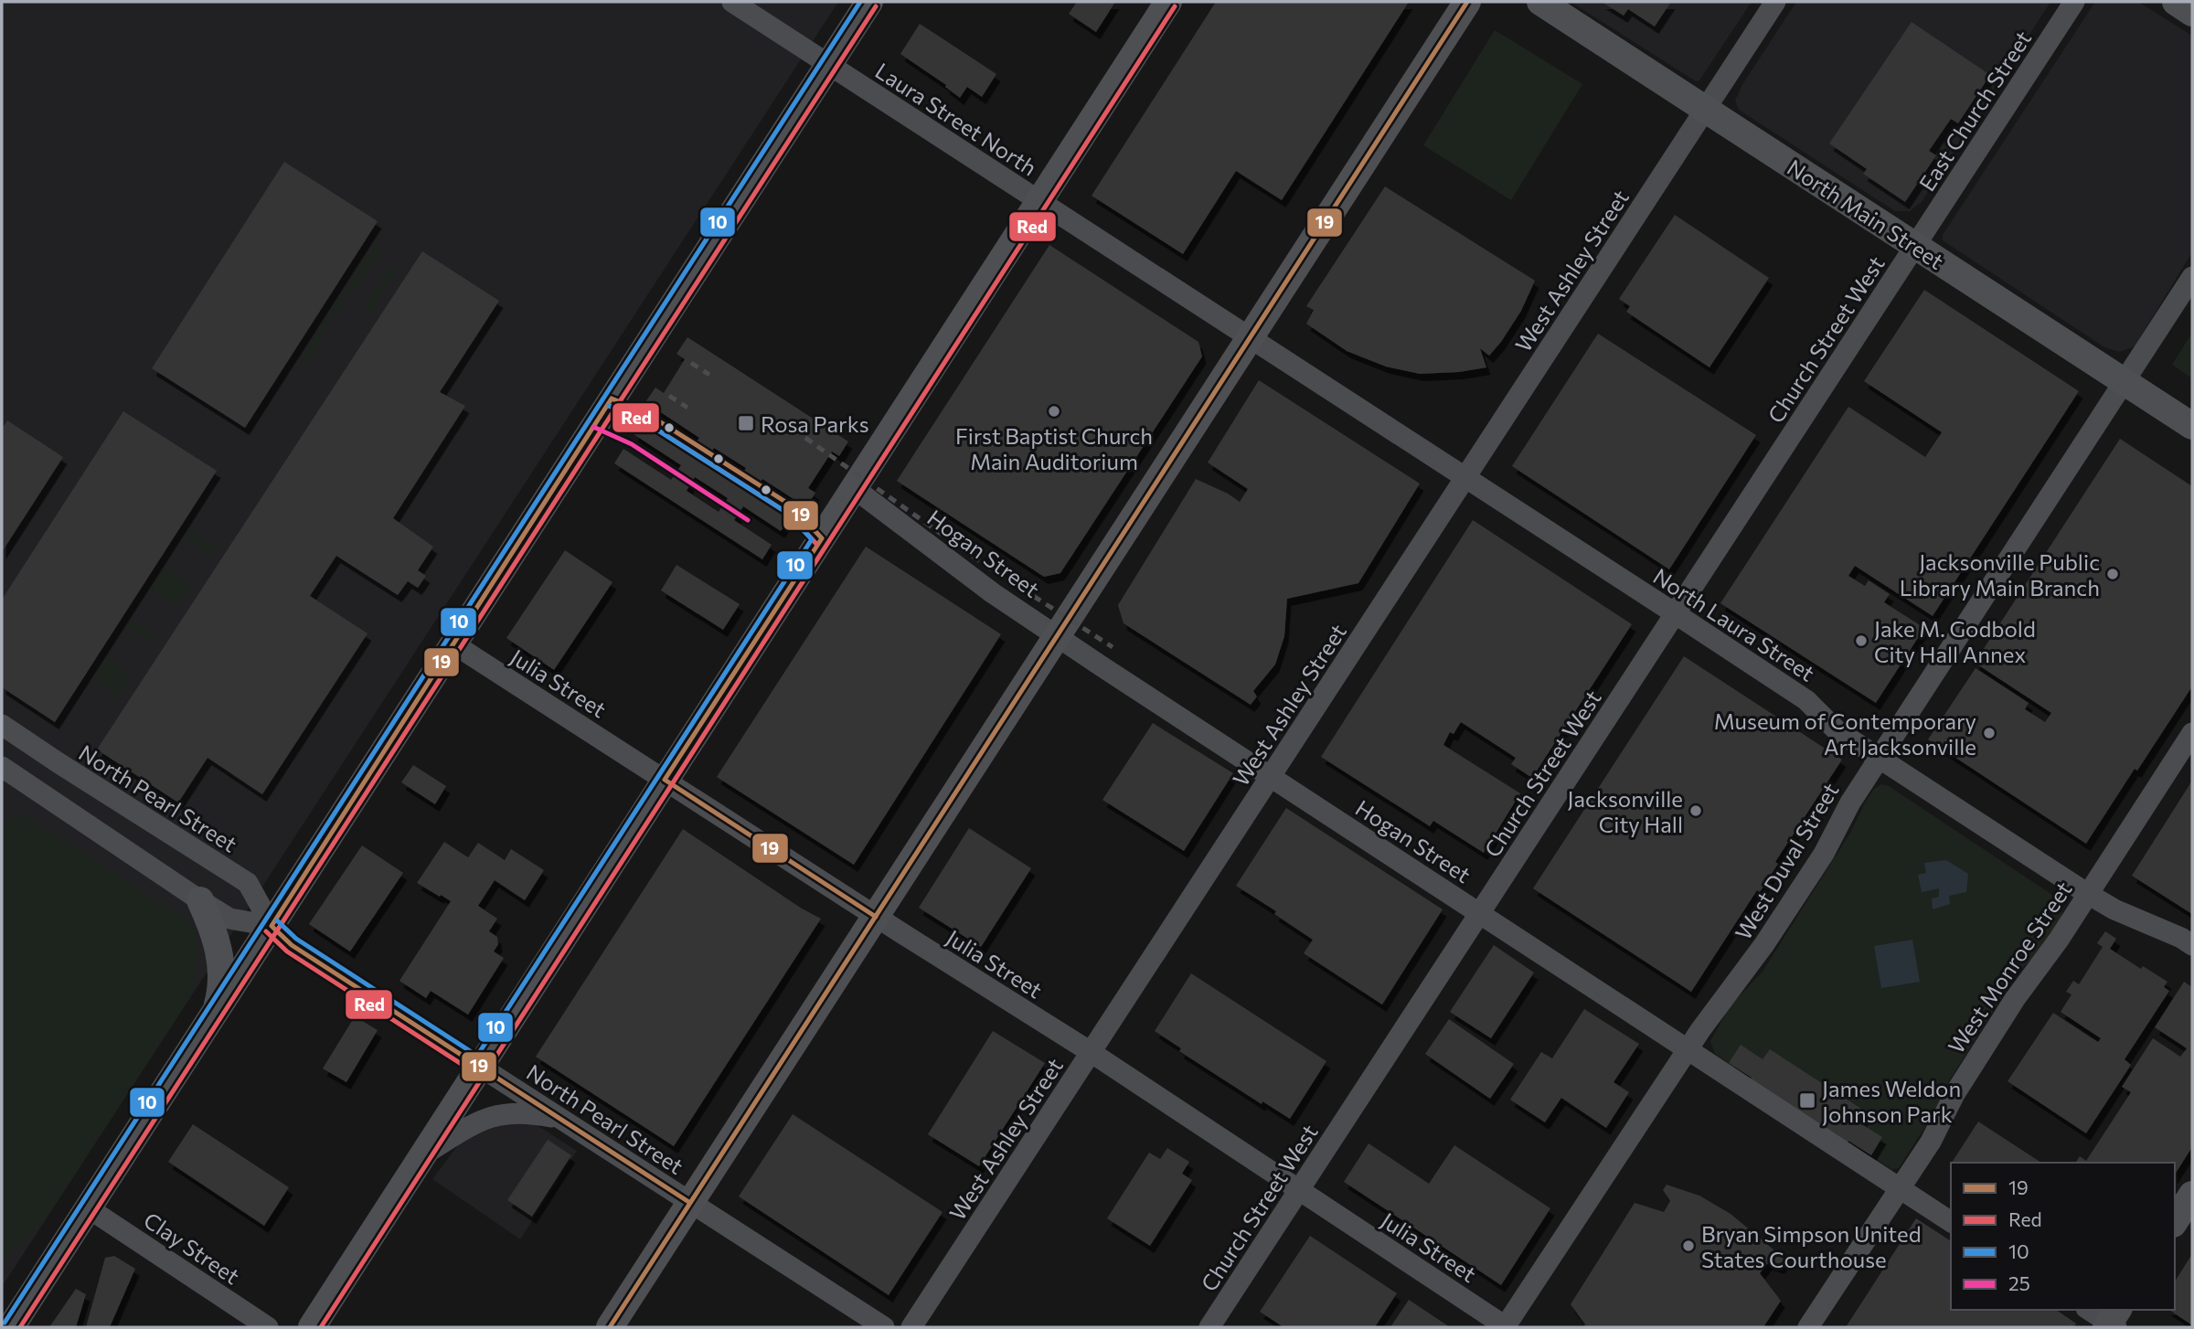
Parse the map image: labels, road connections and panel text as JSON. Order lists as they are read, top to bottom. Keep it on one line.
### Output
{"streets":{"main road":["North Main Street"],"street":["East Church Street","Laura Street North","West Ashley Street","Church Street West","Hogan Street","North Laura Street","Julia Street","North Pearl Street","West Duval Street","West Monroe Street","Clay Street"]},"crossings":[["East Church Street","North Main Street"],["East Church Street","Church Street West"],["Laura Street North","North Laura Street"],["North Main Street","West Ashley Street"],["North Main Street","Church Street West"],["North Main Street","West Duval Street"],["West Ashley Street","Hogan Street"],["West Ashley Street","North Laura Street"],["West Ashley Street","Julia Street"],["Church Street West","Hogan Street"],["Church Street West","North Laura Street"],["Church Street West","Julia Street"],["Hogan Street","West Duval Street"],["Hogan Street","West Monroe Street"],["North Laura Street","West Duval Street"],["North Laura Street","West Monroe Street"],["Julia Street","West Duval Street"]],"places":{"other":["First Baptist Church Main Auditorium","Jacksonville Public Library Main Branch","Jake M. Godbold City Hall Annex","Museum of Contemporary Art Jacksonville","Jacksonville City Hall","Bryan Simpson United States Courthouse"],"transit":["Rosa Parks","James Weldon Johnson Park"]},"lines":["transit line 19","transit line 10","transit line Red","transit line 25"],"legend":["19","Red","10","25"]}
